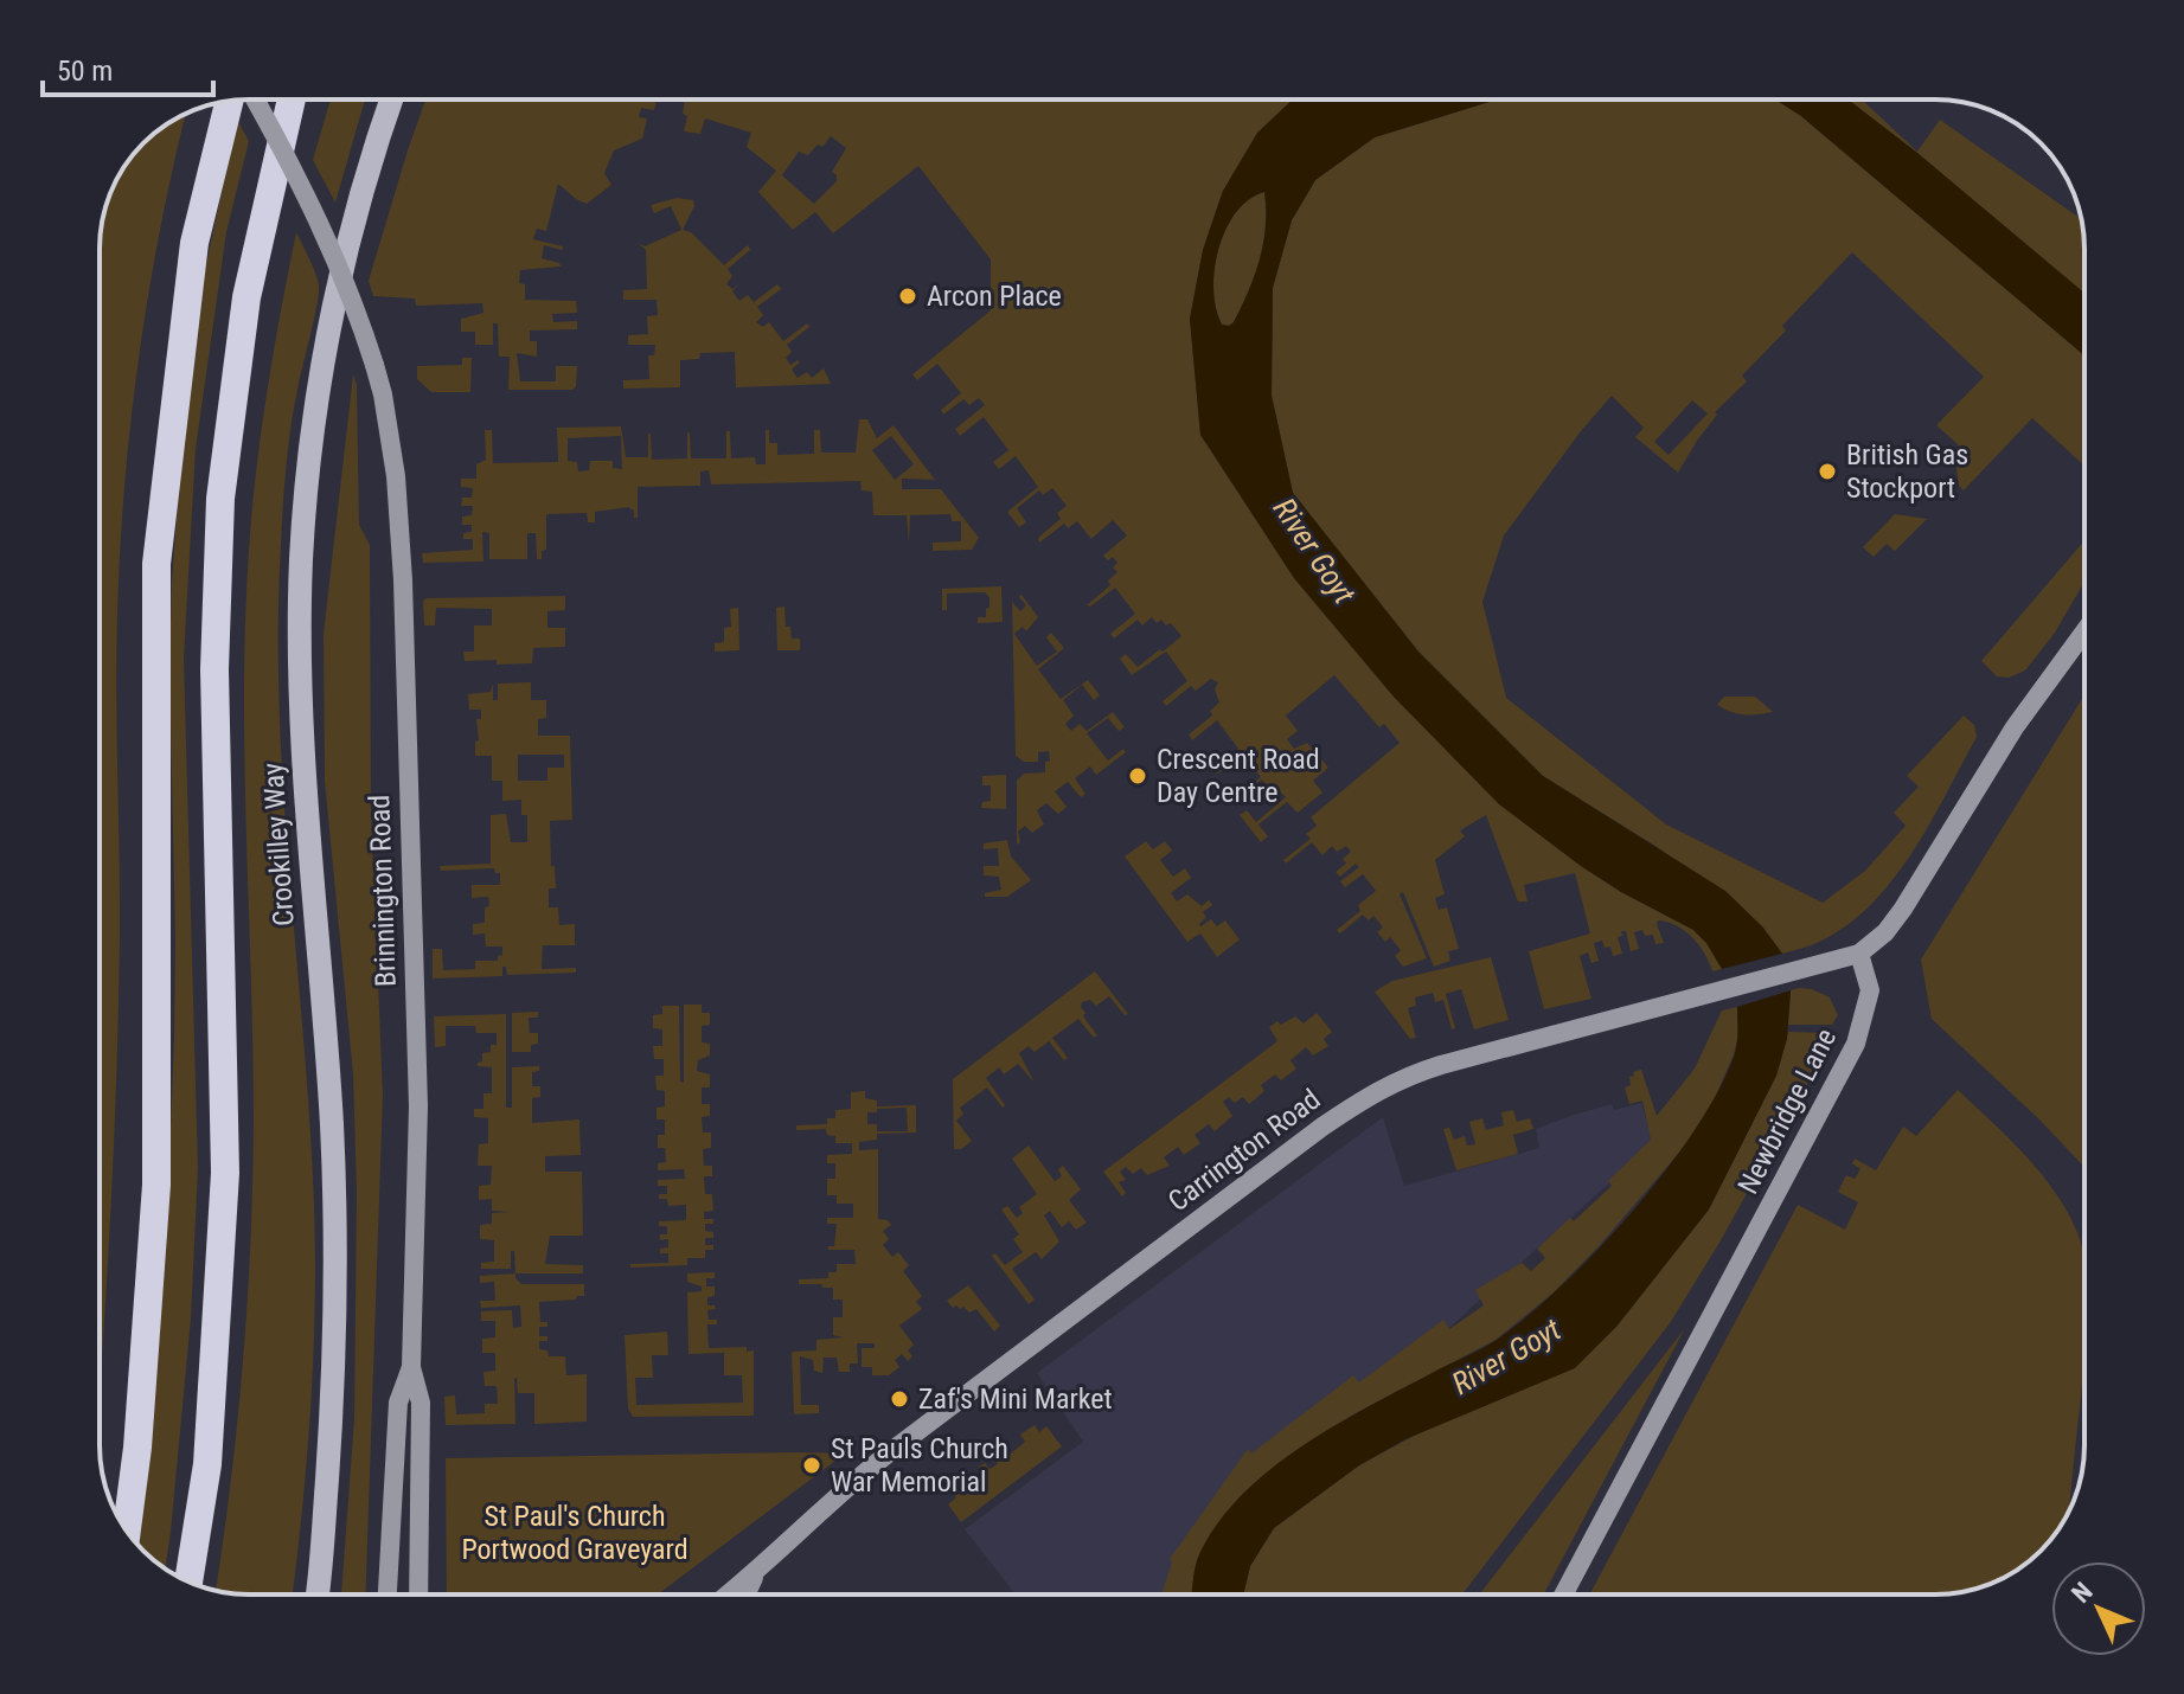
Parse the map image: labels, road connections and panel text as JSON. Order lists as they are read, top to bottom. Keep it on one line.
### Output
{"streets":{"main road":["Crookilley Way"],"street":["Brinnington Road","Newbridge Lane","Carrington Road"]},"crossings":[["Newbridge Lane","Carrington Road"]],"water":["River Goyt"],"parks":["St Paul's Church Portwood Graveyard"],"places":["Arcon Place","British Gas Stockport","Crescent Road Day Centre","Zaf's Mini Market","St Pauls Church War Memorial"],"scale_bar":"50 m","north":"top left"}
